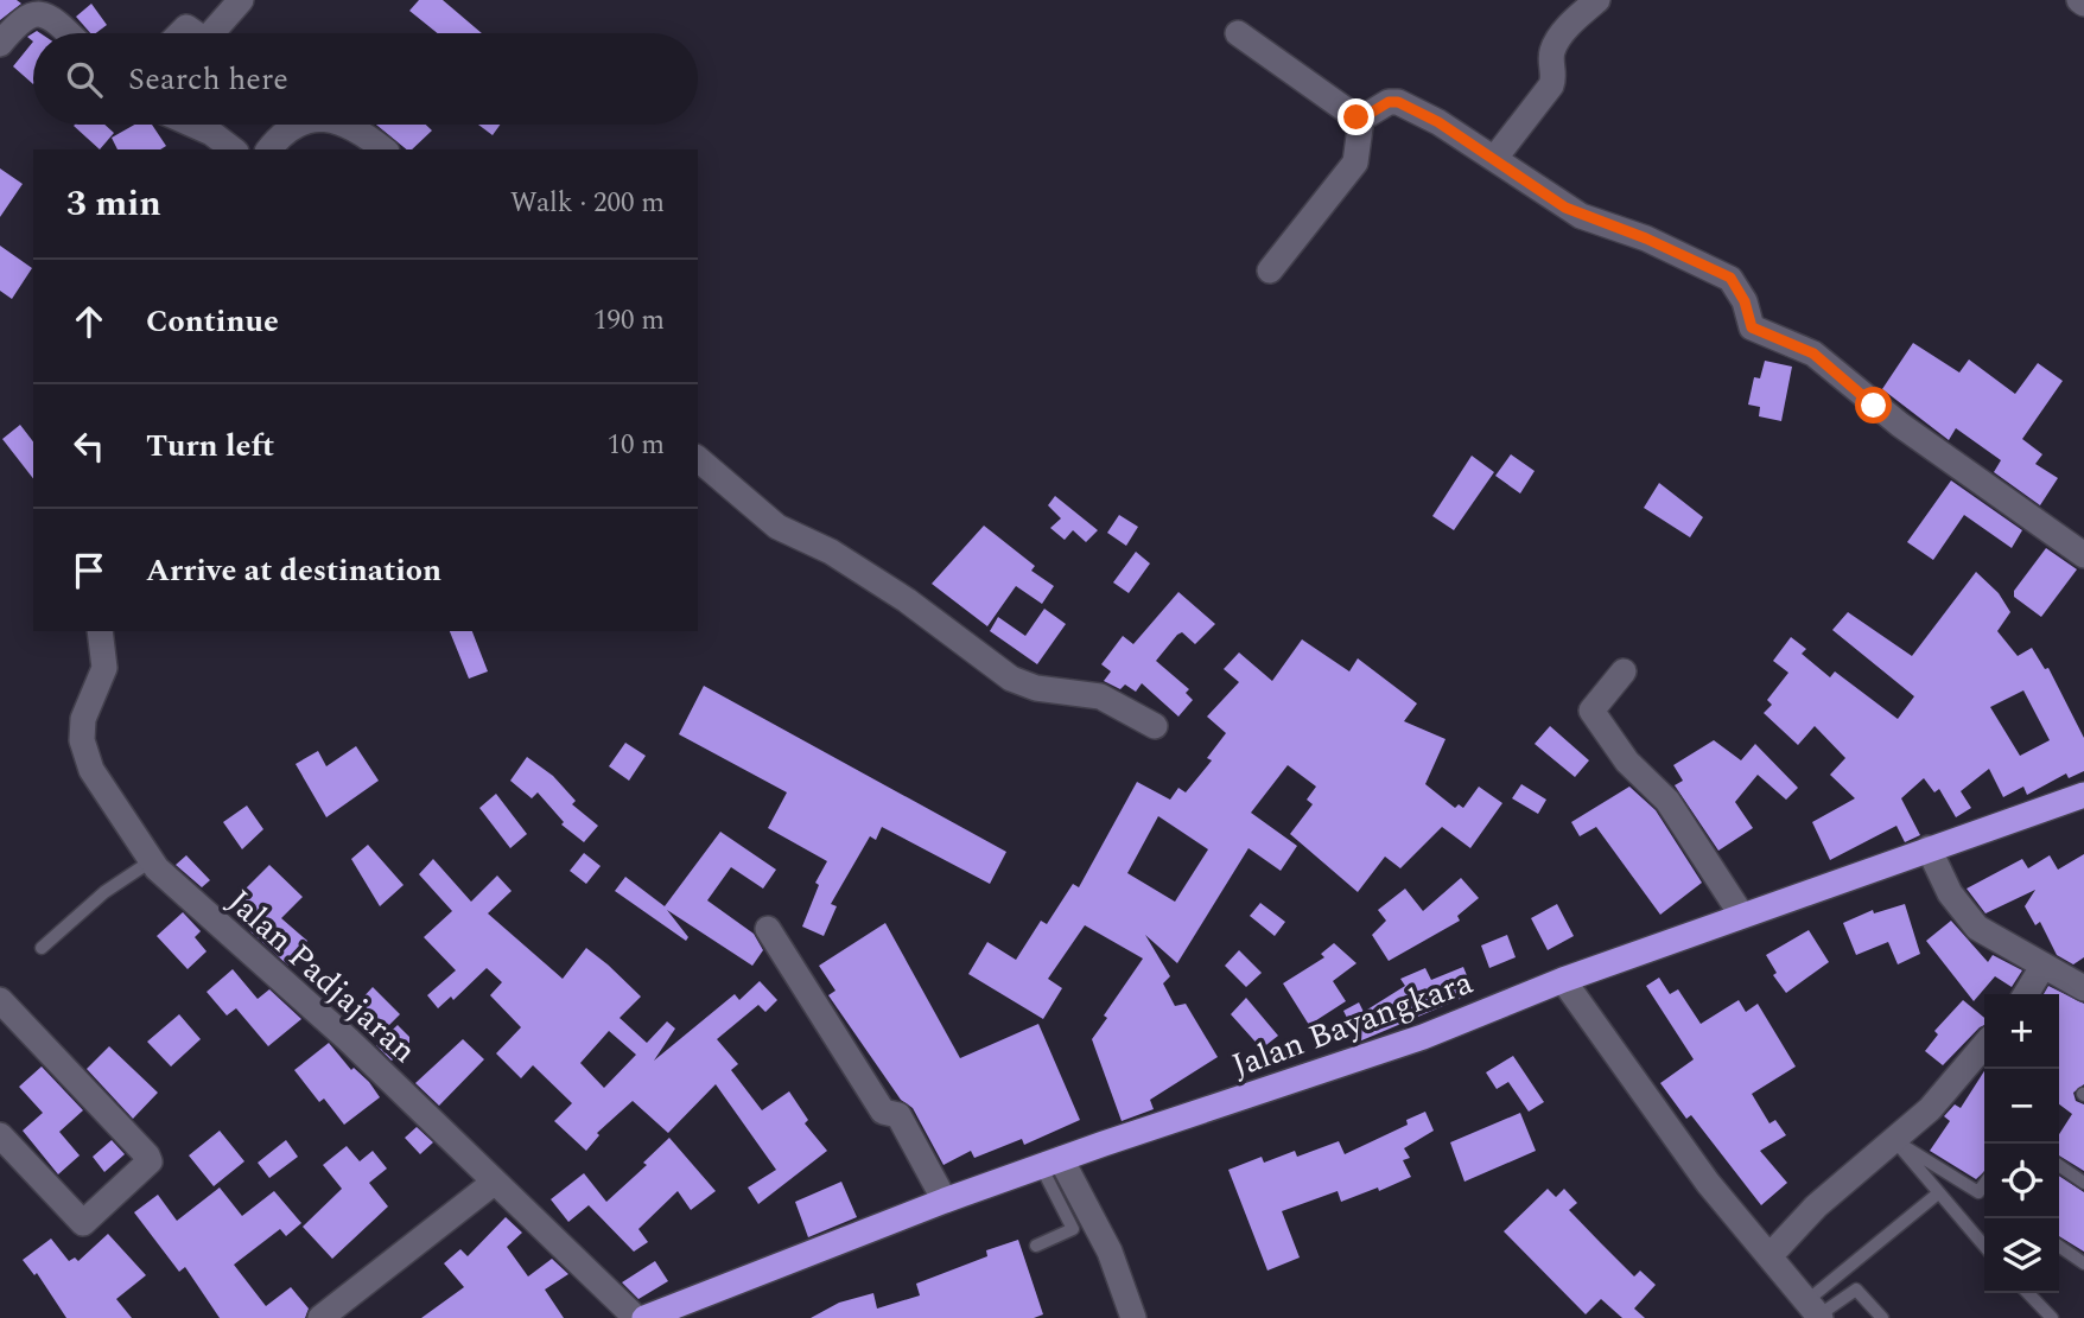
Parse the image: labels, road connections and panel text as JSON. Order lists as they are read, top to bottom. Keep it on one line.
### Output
{"streets":{"highway":["Jalan Bayangkara"],"street":["Jalan Padjajaran"]},"page":{"search":"Search here","heading":["3 min","Walk · 200 m"],"list":[["Continue","190 m"],["Turn left","10 m"],"Arrive at destination"],"map_buttons":["+","−"]}}
